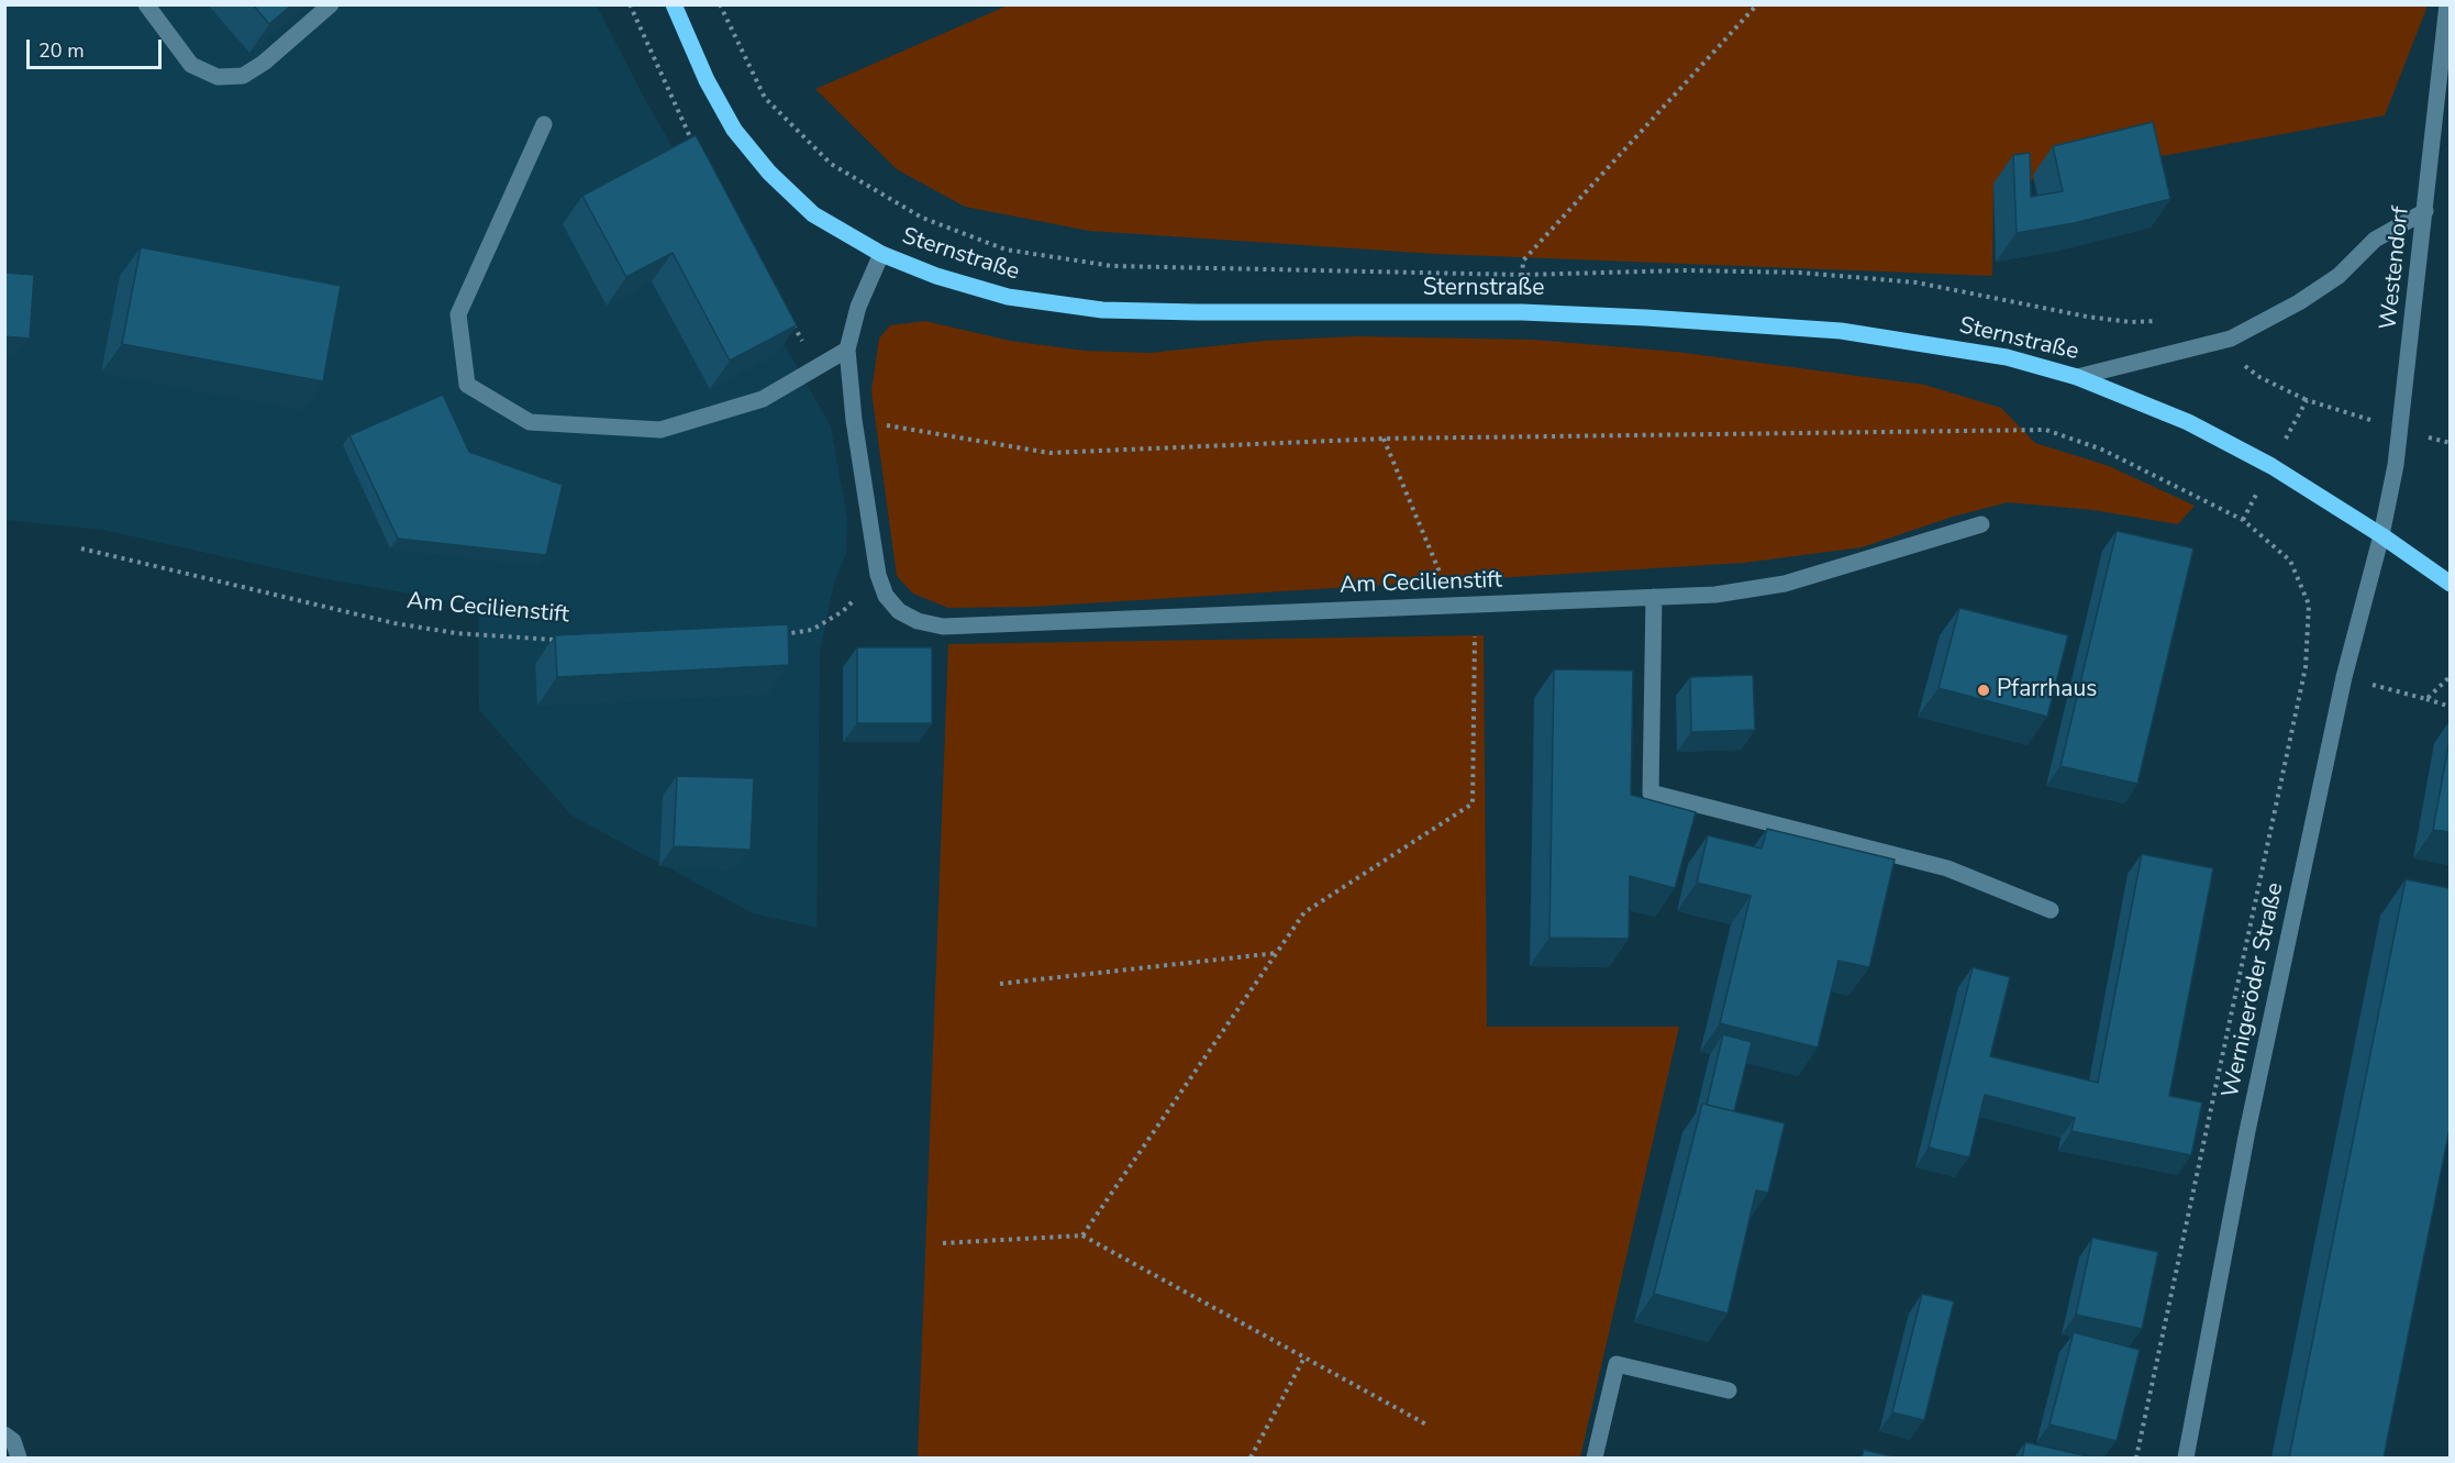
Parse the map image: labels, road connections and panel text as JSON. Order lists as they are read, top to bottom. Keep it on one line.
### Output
{"streets":{"main road":["Sternstraße"],"street":["Westendorf","Am Cecilienstift","Wernigeröder Straße"]},"crossings":[["Sternstraße","Westendorf"],["Sternstraße","Am Cecilienstift"],["Sternstraße","Wernigeröder Straße"],["Westendorf","Wernigeröder Straße"]],"places":["Pfarrhaus"],"scale_bar":"20 m"}
